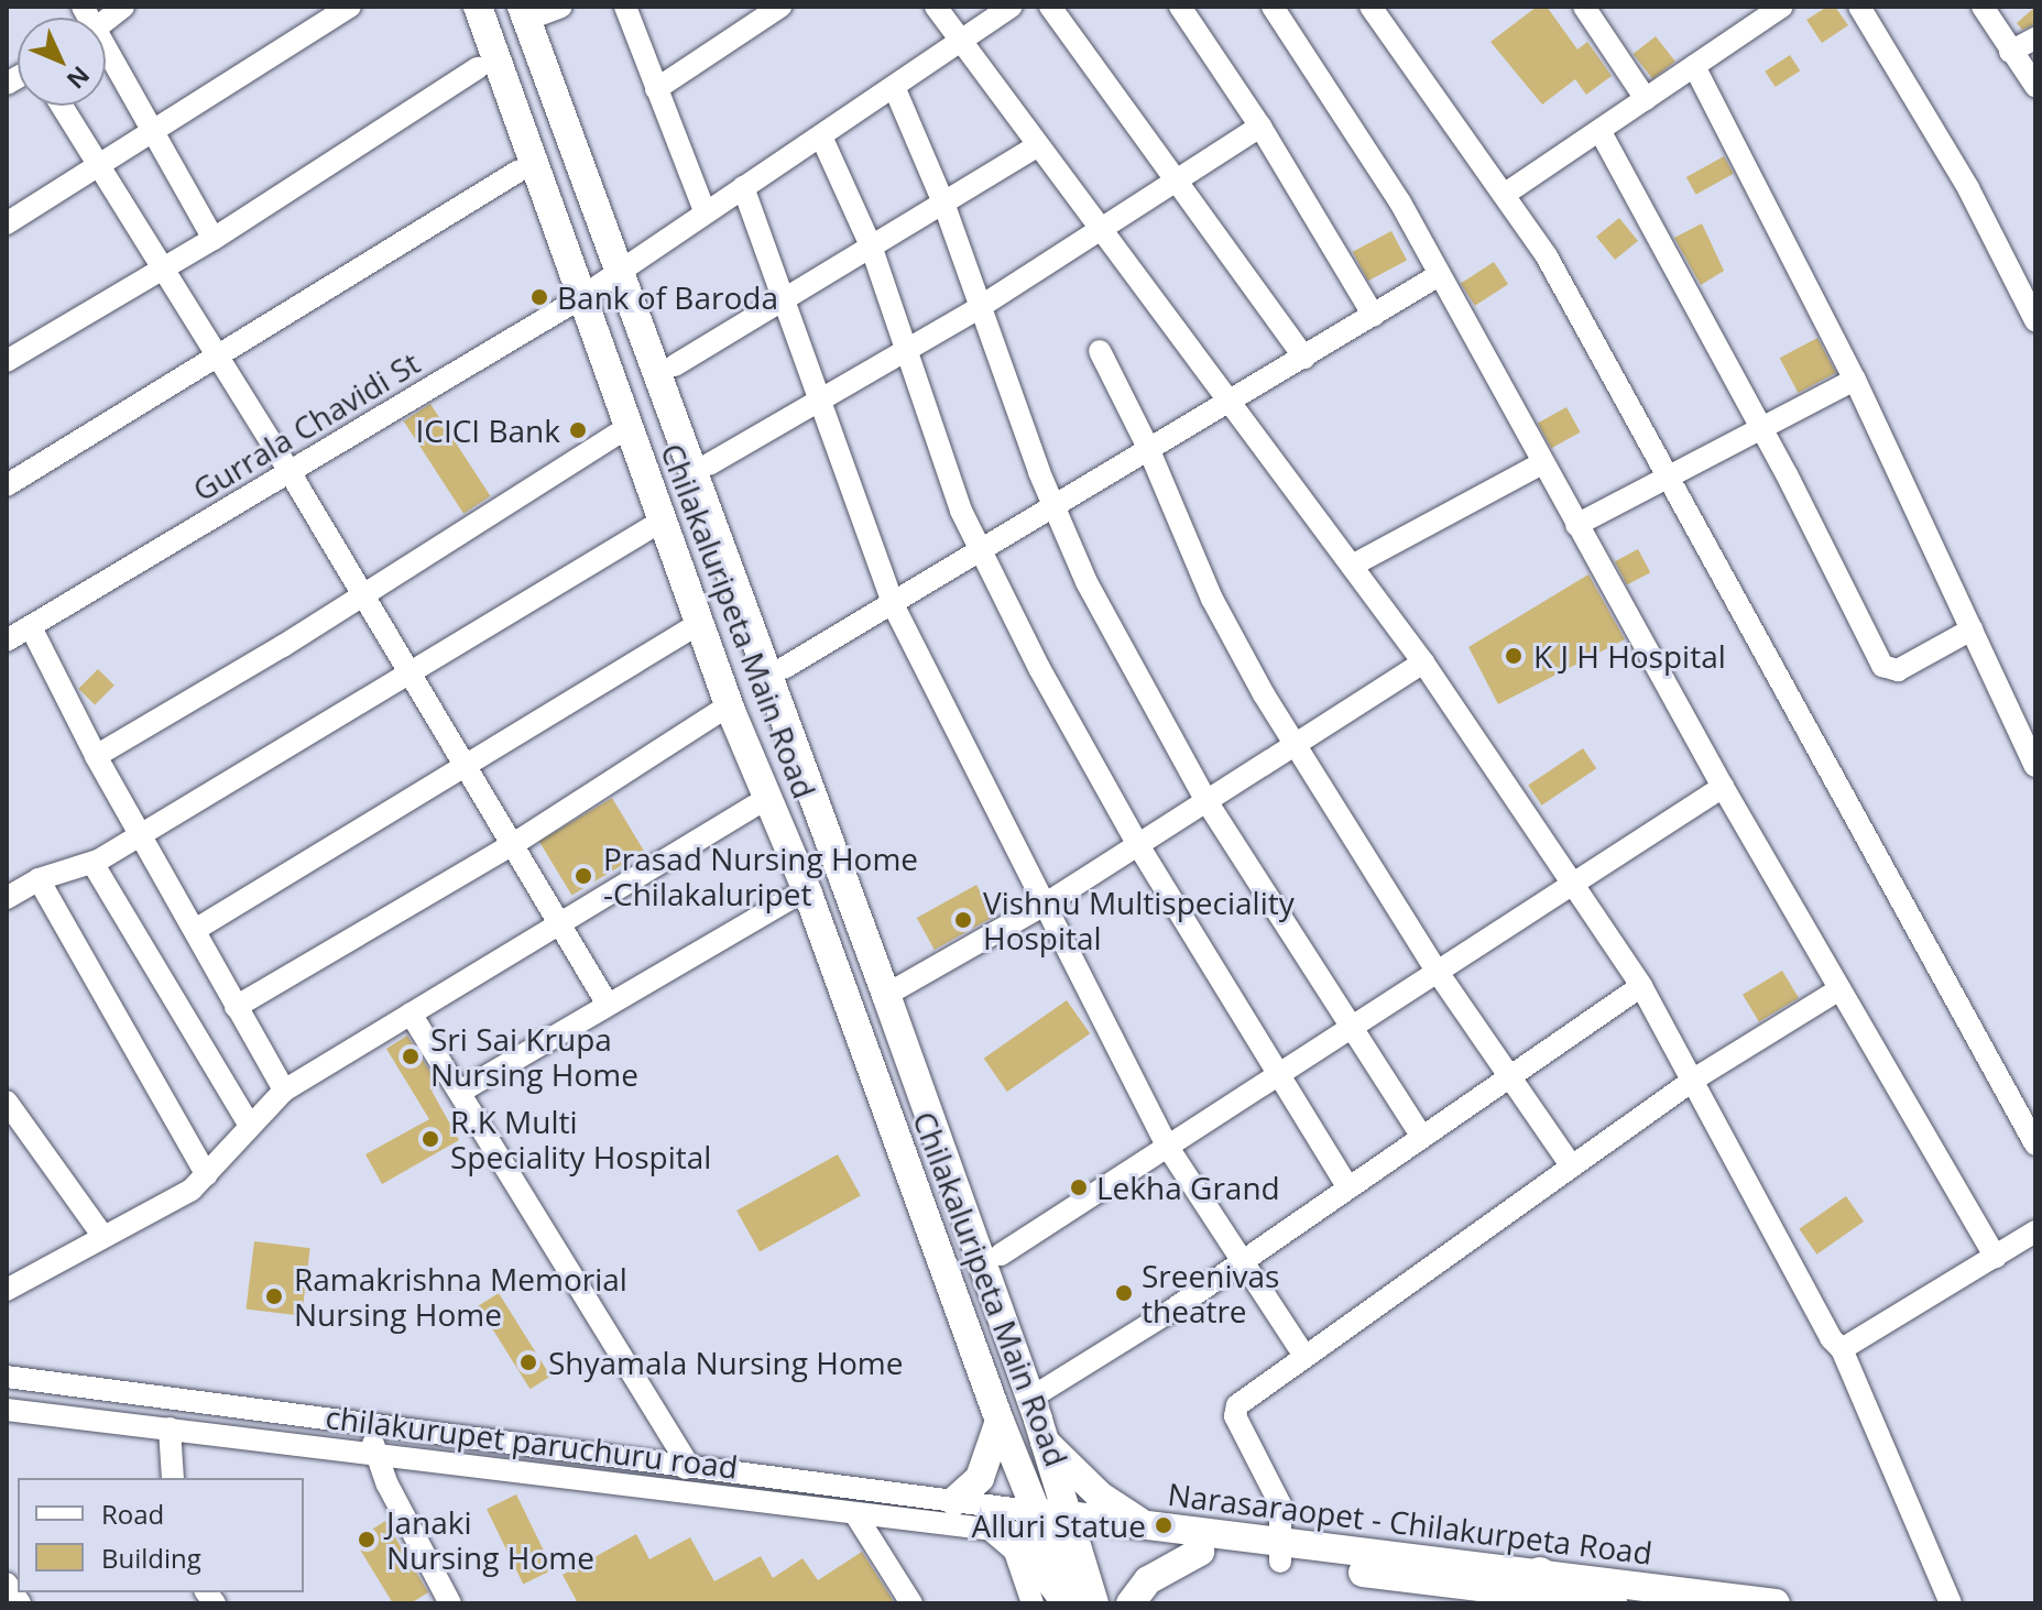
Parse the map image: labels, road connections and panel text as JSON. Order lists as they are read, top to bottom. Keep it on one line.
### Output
{"streets":{"main road":["Chilakaluripeta Main Road","Narasaraopet - Chilakurpeta Road"],"street":["Gurrala Chavidi St","chilakurupet paruchuru road"]},"crossings":[["Gurrala Chavidi St","Chilakaluripeta Main Road"],["Chilakaluripeta Main Road","chilakurupet paruchuru road"],["Chilakaluripeta Main Road","Narasaraopet - Chilakurpeta Road"],["chilakurupet paruchuru road","Narasaraopet - Chilakurpeta Road"]],"places":["Bank of Baroda","ICICI Bank","K J H Hospital","Prasad Nursing Home -Chilakaluripet","Vishnu Multispeciality Hospital","Sri Sai Krupa Nursing Home","R.K Multi Speciality Hospital","Lekha Grand","Sreenivas theatre","Ramakrishna Memorial Nursing Home","Shyamala Nursing Home","Alluri Statue","Janaki Nursing Home"],"legend":["Road","Building"],"north":"bottom right"}
